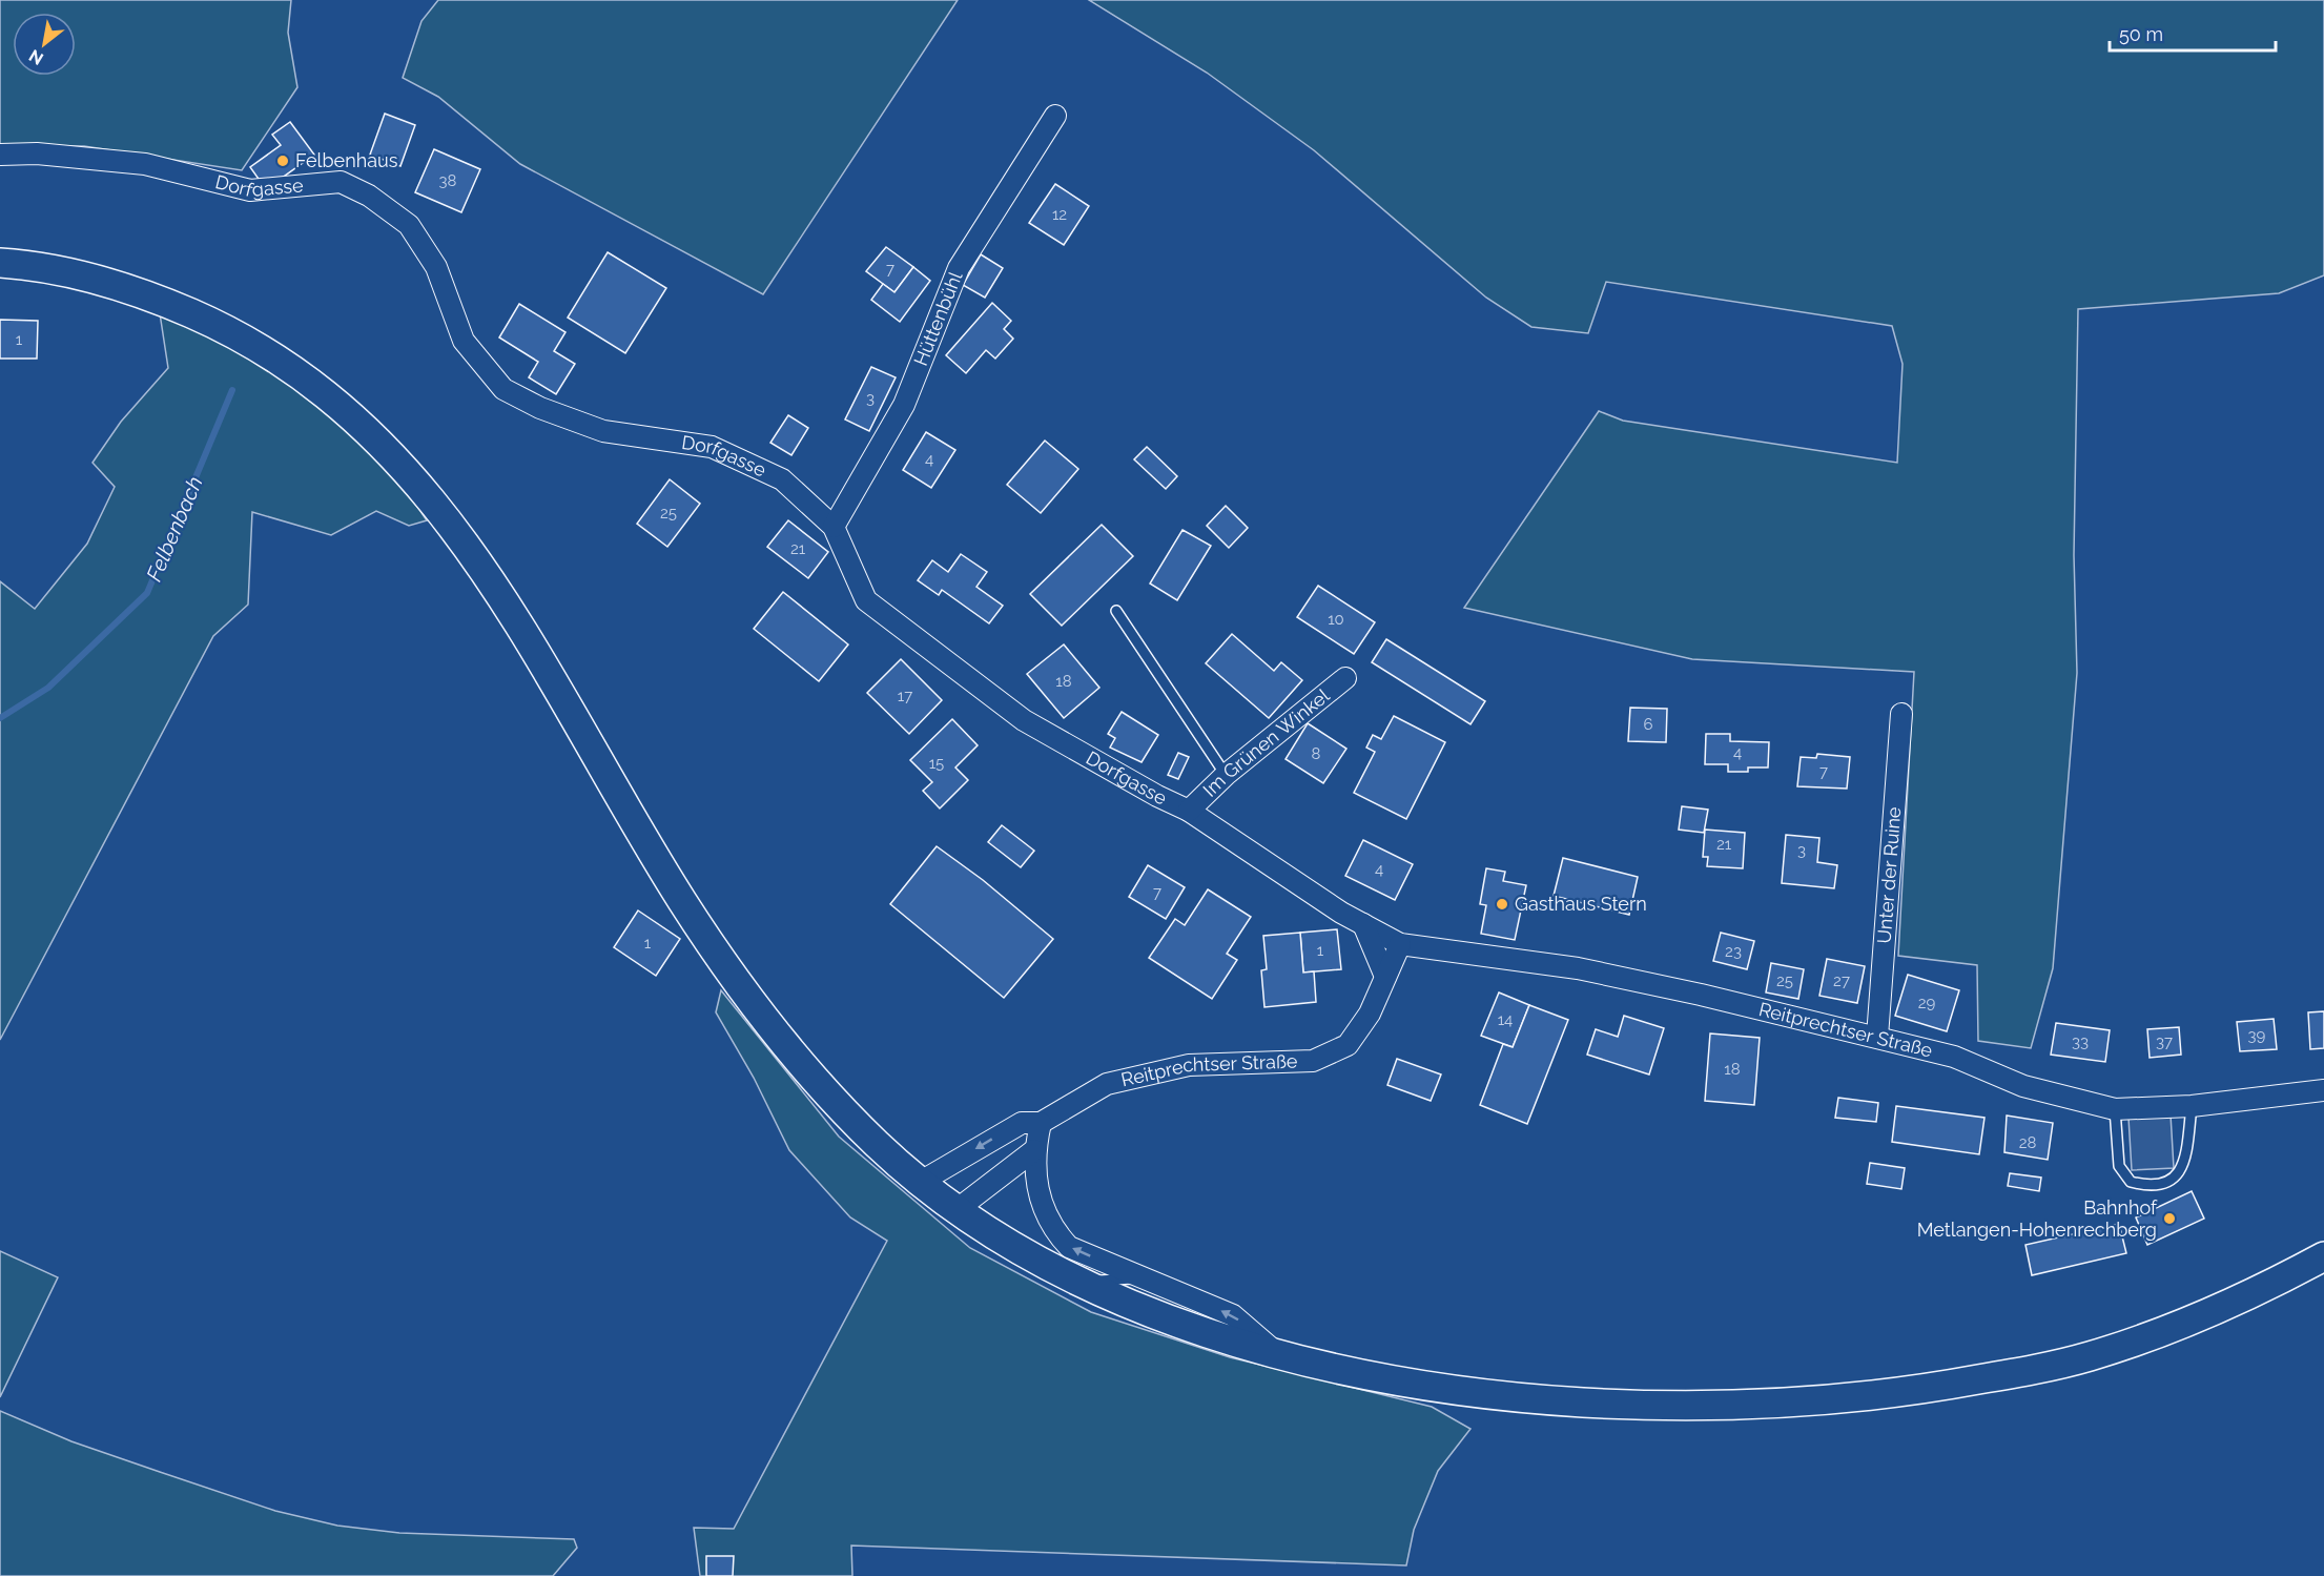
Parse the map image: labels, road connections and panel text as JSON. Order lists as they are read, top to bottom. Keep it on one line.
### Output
{"streets":{"street":["Dorfgasse","Hüttenbühl","Im Grünen Winkel","Unter der Ruine","Reitprechtser Straße"]},"crossings":[["Dorfgasse","Hüttenbühl"],["Dorfgasse","Im Grünen Winkel"],["Dorfgasse","Reitprechtser Straße"],["Unter der Ruine","Reitprechtser Straße"]],"water":["Felbenbach"],"places":["Felbenhaus","Gasthaus Stern","Bahnhof Metlangen-Hohenrechberg"],"house_numbers":["38","12","7","1","3","4","25","21","10","18","17","6","4","8","15","7","21","3","4","7","1","1","23","25","27","29","14","39","33","37","18","28"],"scale_bar":"50 m","north":"bottom left"}
